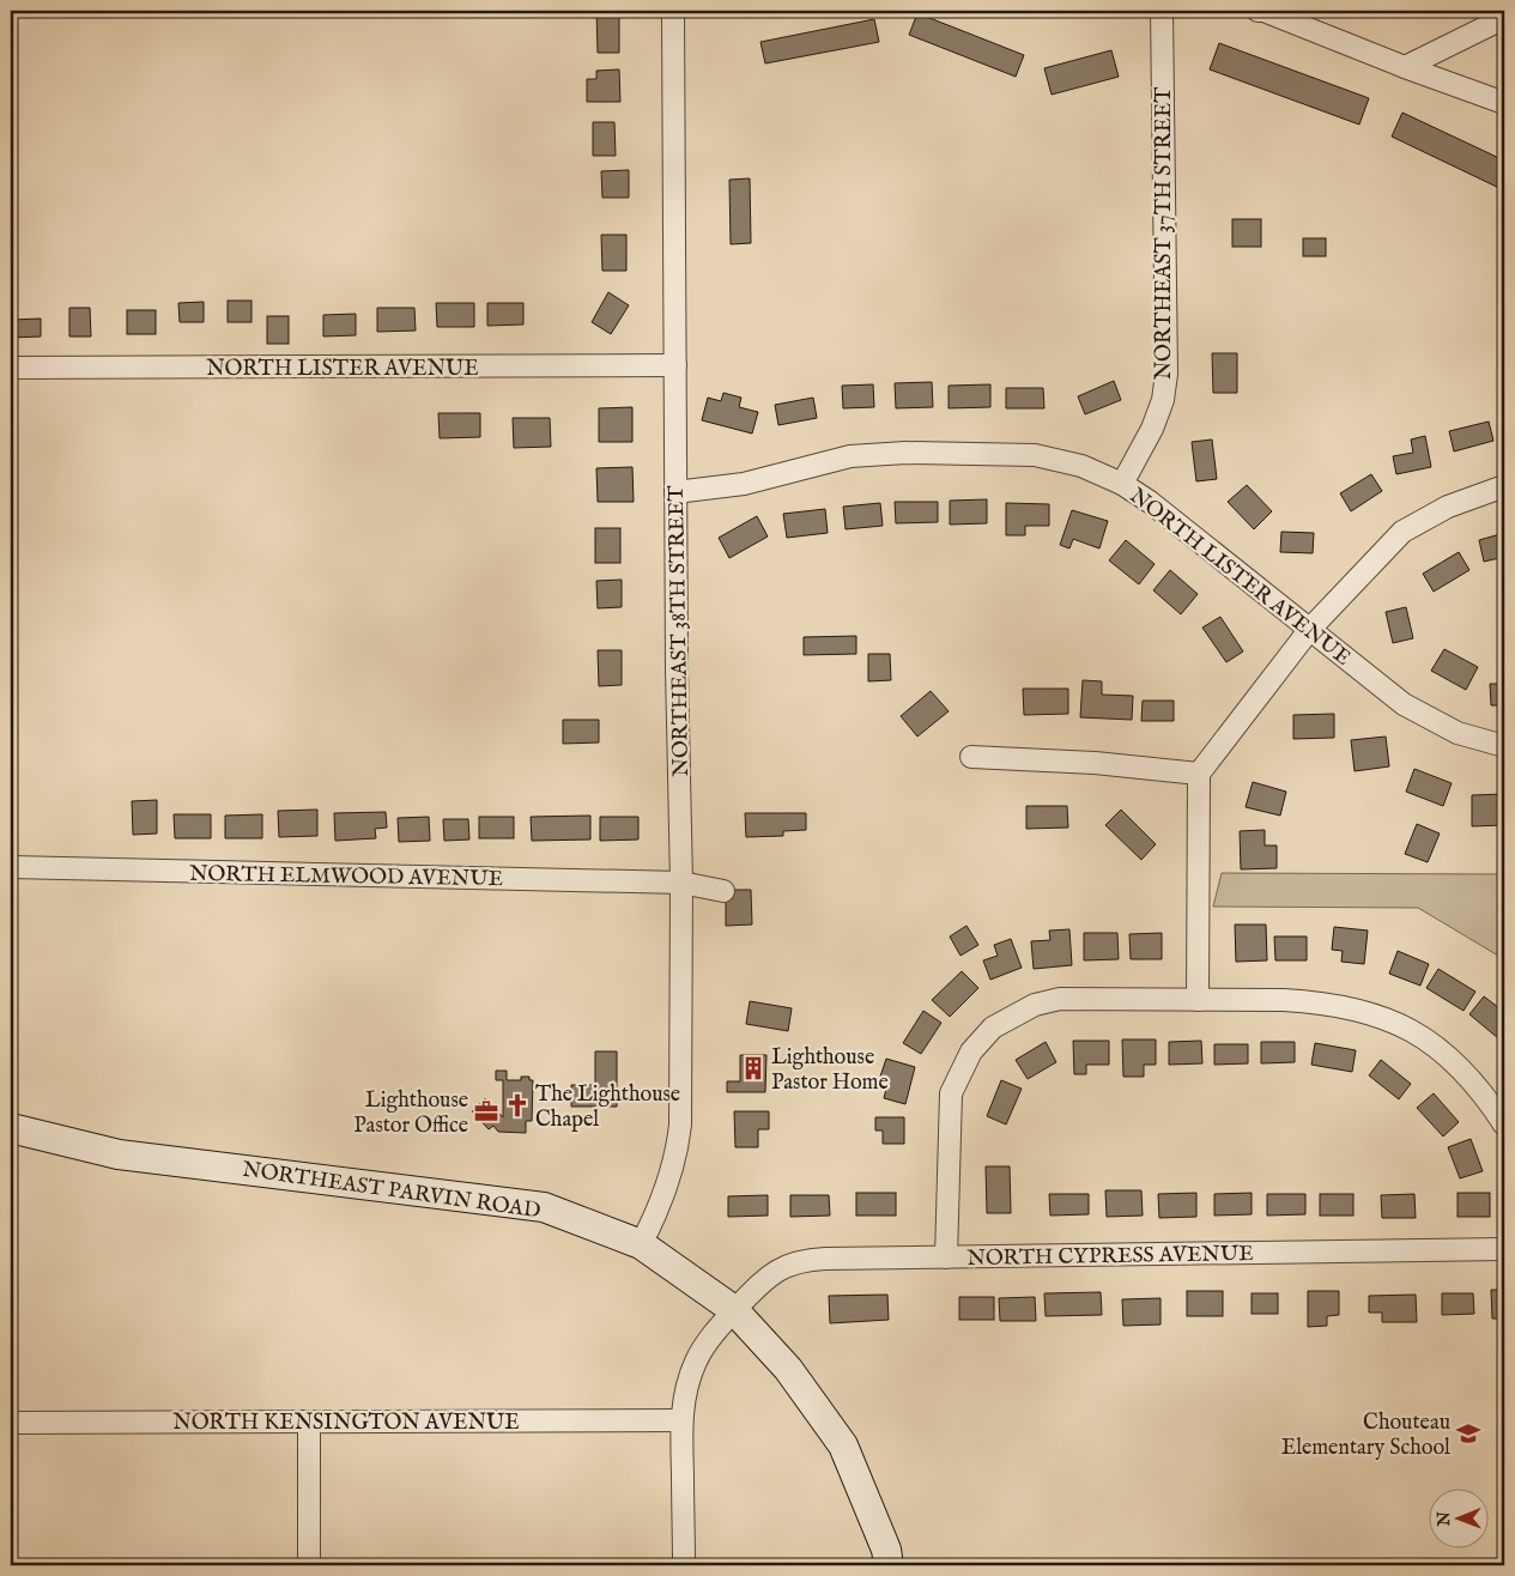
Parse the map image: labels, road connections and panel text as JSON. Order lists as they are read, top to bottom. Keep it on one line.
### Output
{"streets":{"main road":["NORTHEAST PARVIN ROAD"],"street":["NORTHEAST 37TH STREET","NORTH LISTER AVENUE","NORTHEAST 38TH STREET","NORTH ELMWOOD AVENUE","NORTH CYPRESS AVENUE","NORTH KENSINGTON AVENUE"]},"crossings":[["NORTHEAST 37TH STREET","NORTH LISTER AVENUE"],["NORTH LISTER AVENUE","NORTHEAST 38TH STREET"],["NORTHEAST 38TH STREET","NORTH ELMWOOD AVENUE"],["NORTHEAST 38TH STREET","NORTHEAST PARVIN ROAD"],["NORTHEAST PARVIN ROAD","NORTH CYPRESS AVENUE"]],"places":{"building":["Lighthouse Pastor Home"],"church":["The Lighthouse Chapel"],"office":["Lighthouse Pastor Office"],"school or university":["Chouteau Elementary School"]},"north":"left"}
